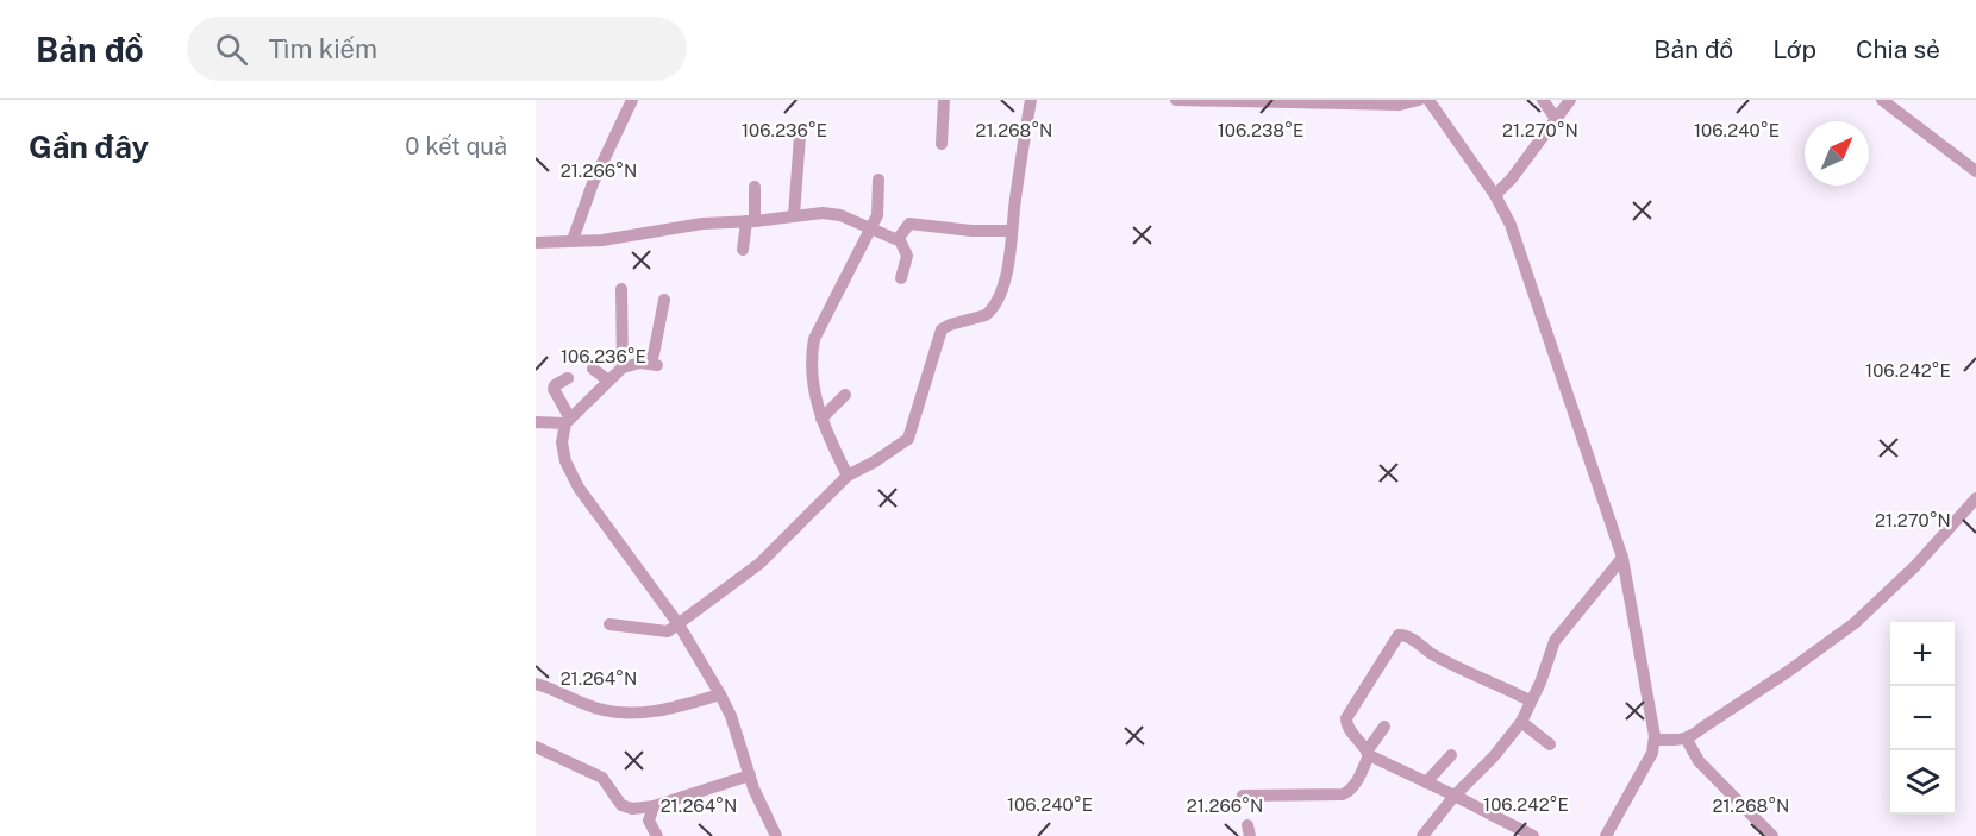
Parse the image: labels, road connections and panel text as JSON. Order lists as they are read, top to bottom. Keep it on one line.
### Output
{"north":"top right","page":{"header":"Bản đồ","search":"Tìm kiếm","nav":["Bản đồ","Lớp","Chia sẻ"],"heading":["Gần đây","0 kết quả"],"map_buttons":["+","−"]},"coordinates":["21.268°N","21.270°N","106.236°E","106.238°E","106.240°E","21.266°N","106.242°E","21.264°N"]}
